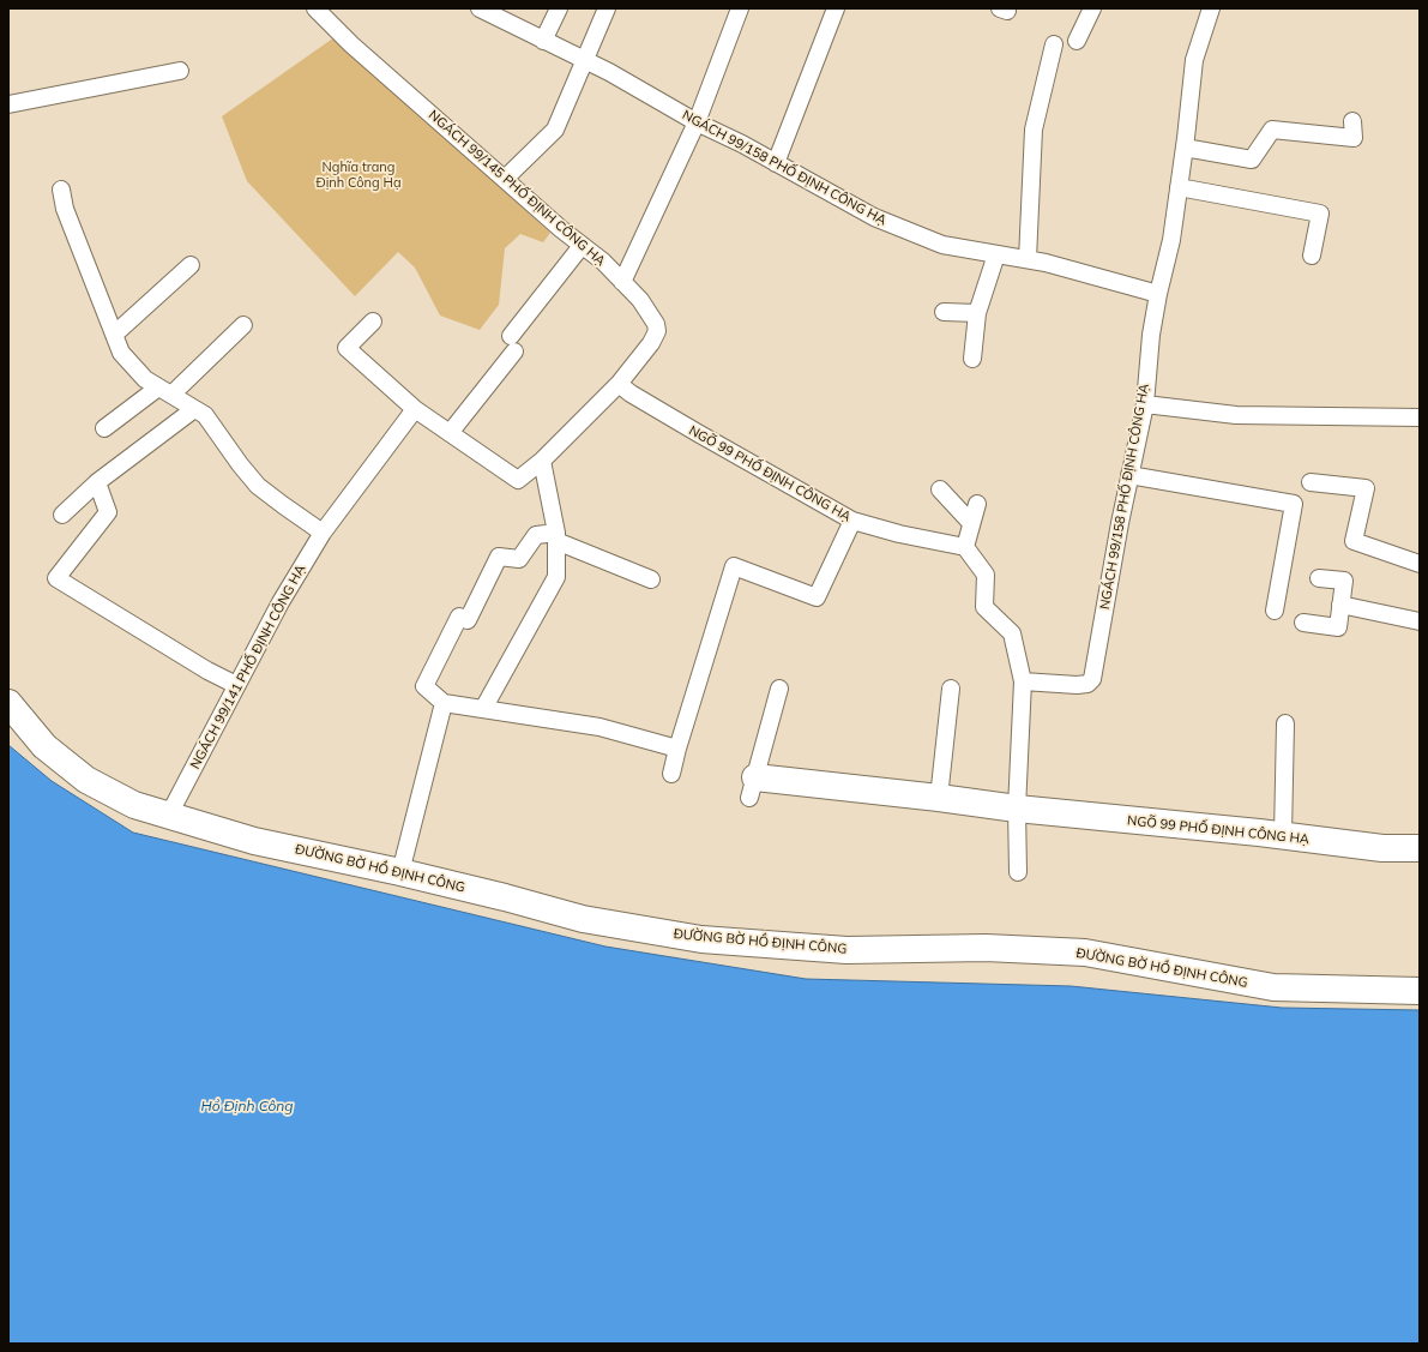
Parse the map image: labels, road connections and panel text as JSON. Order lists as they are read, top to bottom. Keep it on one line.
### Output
{"streets":{"street":["NGÕ 99 PHỐ ĐỊNH CÔNG HẠ","ĐƯỜNG BỜ HỒ ĐỊNH CÔNG"],"lane":["NGÁCH 99/158 PHỐ ĐỊNH CÔNG HẠ","NGÁCH 99/145 PHỐ ĐỊNH CÔNG HẠ","NGÁCH 99/141 PHỐ ĐỊNH CÔNG HẠ"]},"crossings":[["NGÁCH 99/145 PHỐ ĐỊNH CÔNG HẠ","NGÕ 99 PHỐ ĐỊNH CÔNG HẠ"],["NGÁCH 99/141 PHỐ ĐỊNH CÔNG HẠ","ĐƯỜNG BỜ HỒ ĐỊNH CÔNG"]],"water":["Hồ Định Công"],"parks":["Nghĩa trang Định Công Hạ"]}
